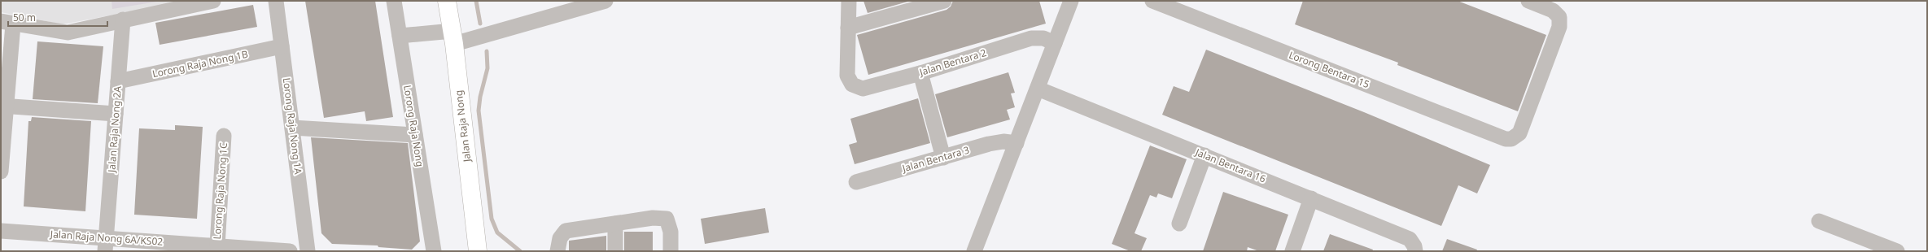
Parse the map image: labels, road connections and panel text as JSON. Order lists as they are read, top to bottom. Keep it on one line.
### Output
{"streets":{"main road":["Jalan Raja Nong"],"street":["Jalan Bentara 2","Lorong Raja Nong 1B","Lorong Bentara 15","Lorong Raja Nong 1A","Lorong Raja Nong","Jalan Raja Nong 2A","Jalan Bentara 3","Jalan Bentara 16","Lorong Raja Nong 1C","Jalan Raja Nong 6A/KS02"]},"crossings":[["Lorong Raja Nong 1B","Lorong Raja Nong 1A"],["Lorong Raja Nong 1B","Jalan Raja Nong 2A"],["Jalan Raja Nong 2A","Jalan Raja Nong 6A/KS02"],["Lorong Raja Nong 1C","Jalan Raja Nong 6A/KS02"]],"scale_bar":"50 m"}
